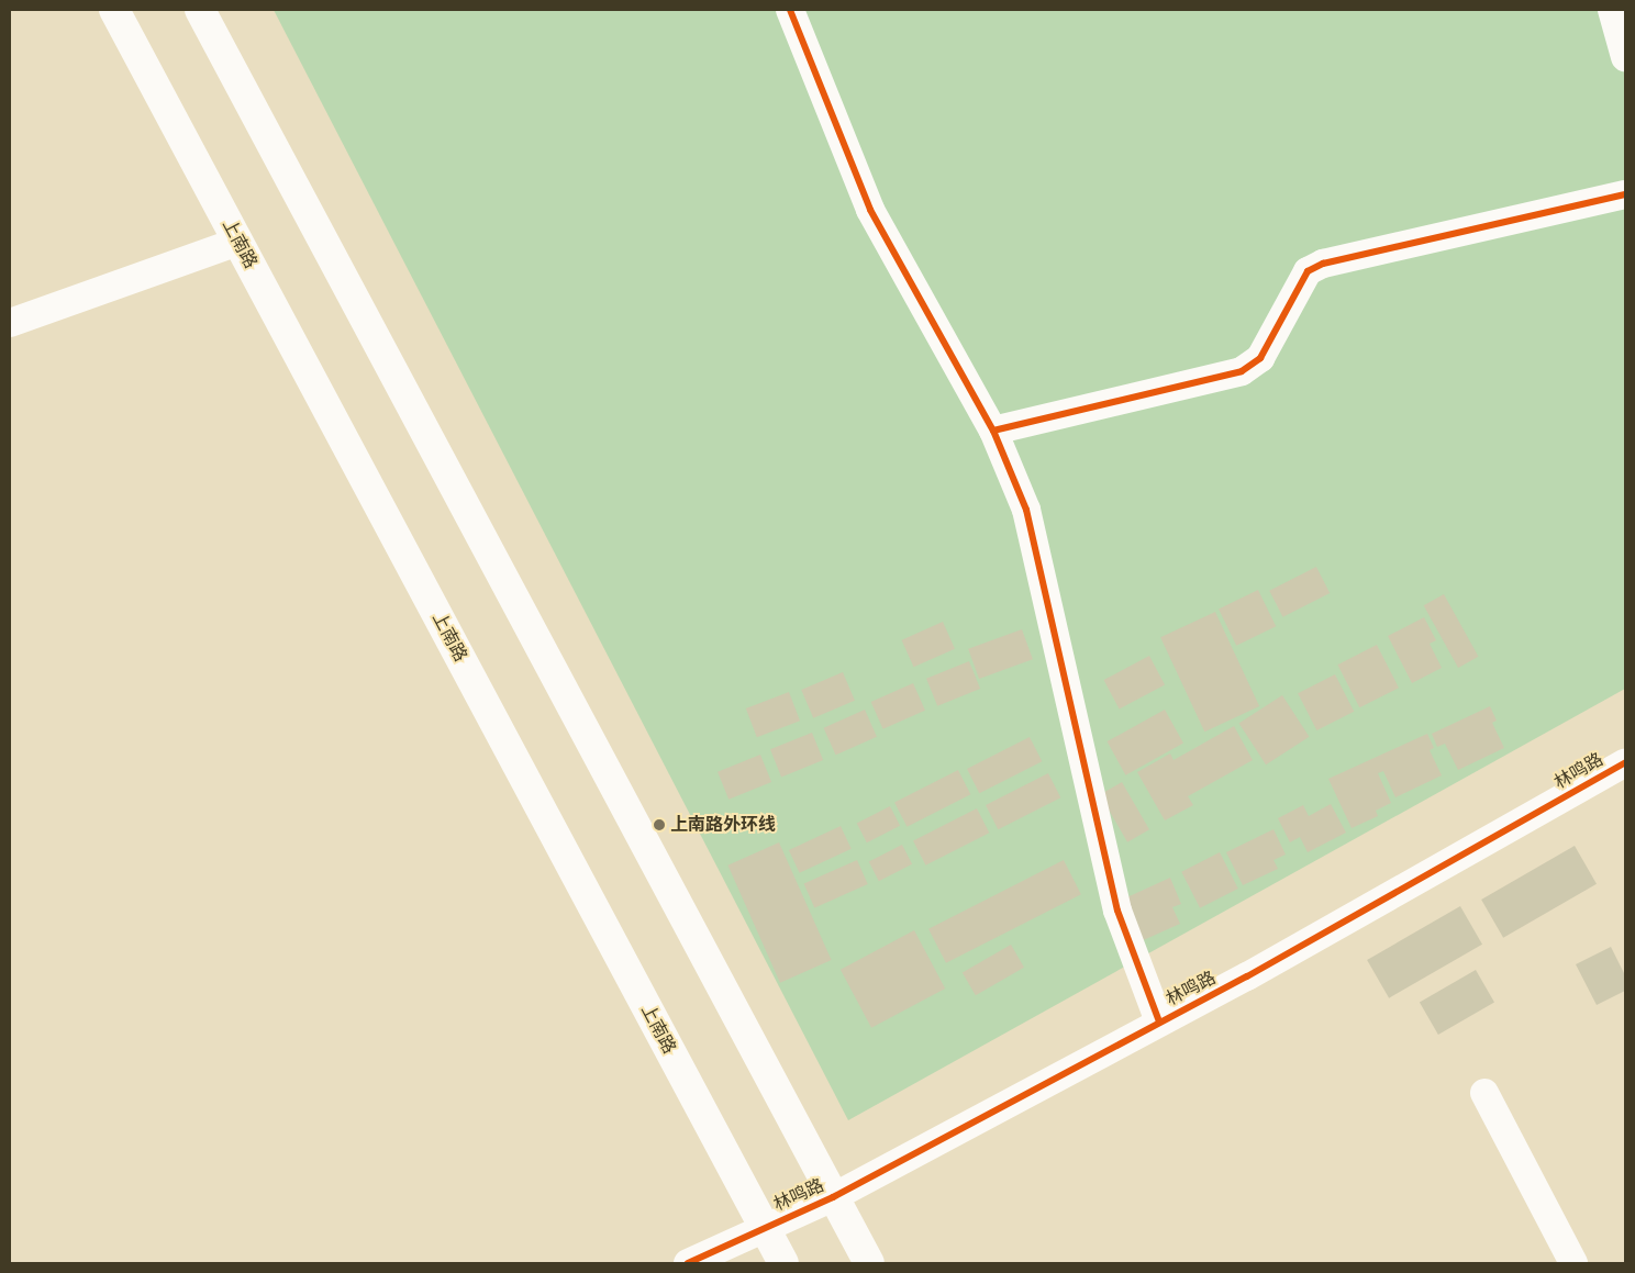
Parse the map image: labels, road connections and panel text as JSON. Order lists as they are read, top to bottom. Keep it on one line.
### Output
{"streets":{"main road":["上南路"],"street":["林鸣路"]},"crossings":[["上南路","林鸣路"]],"places":["上南路外环线"]}
